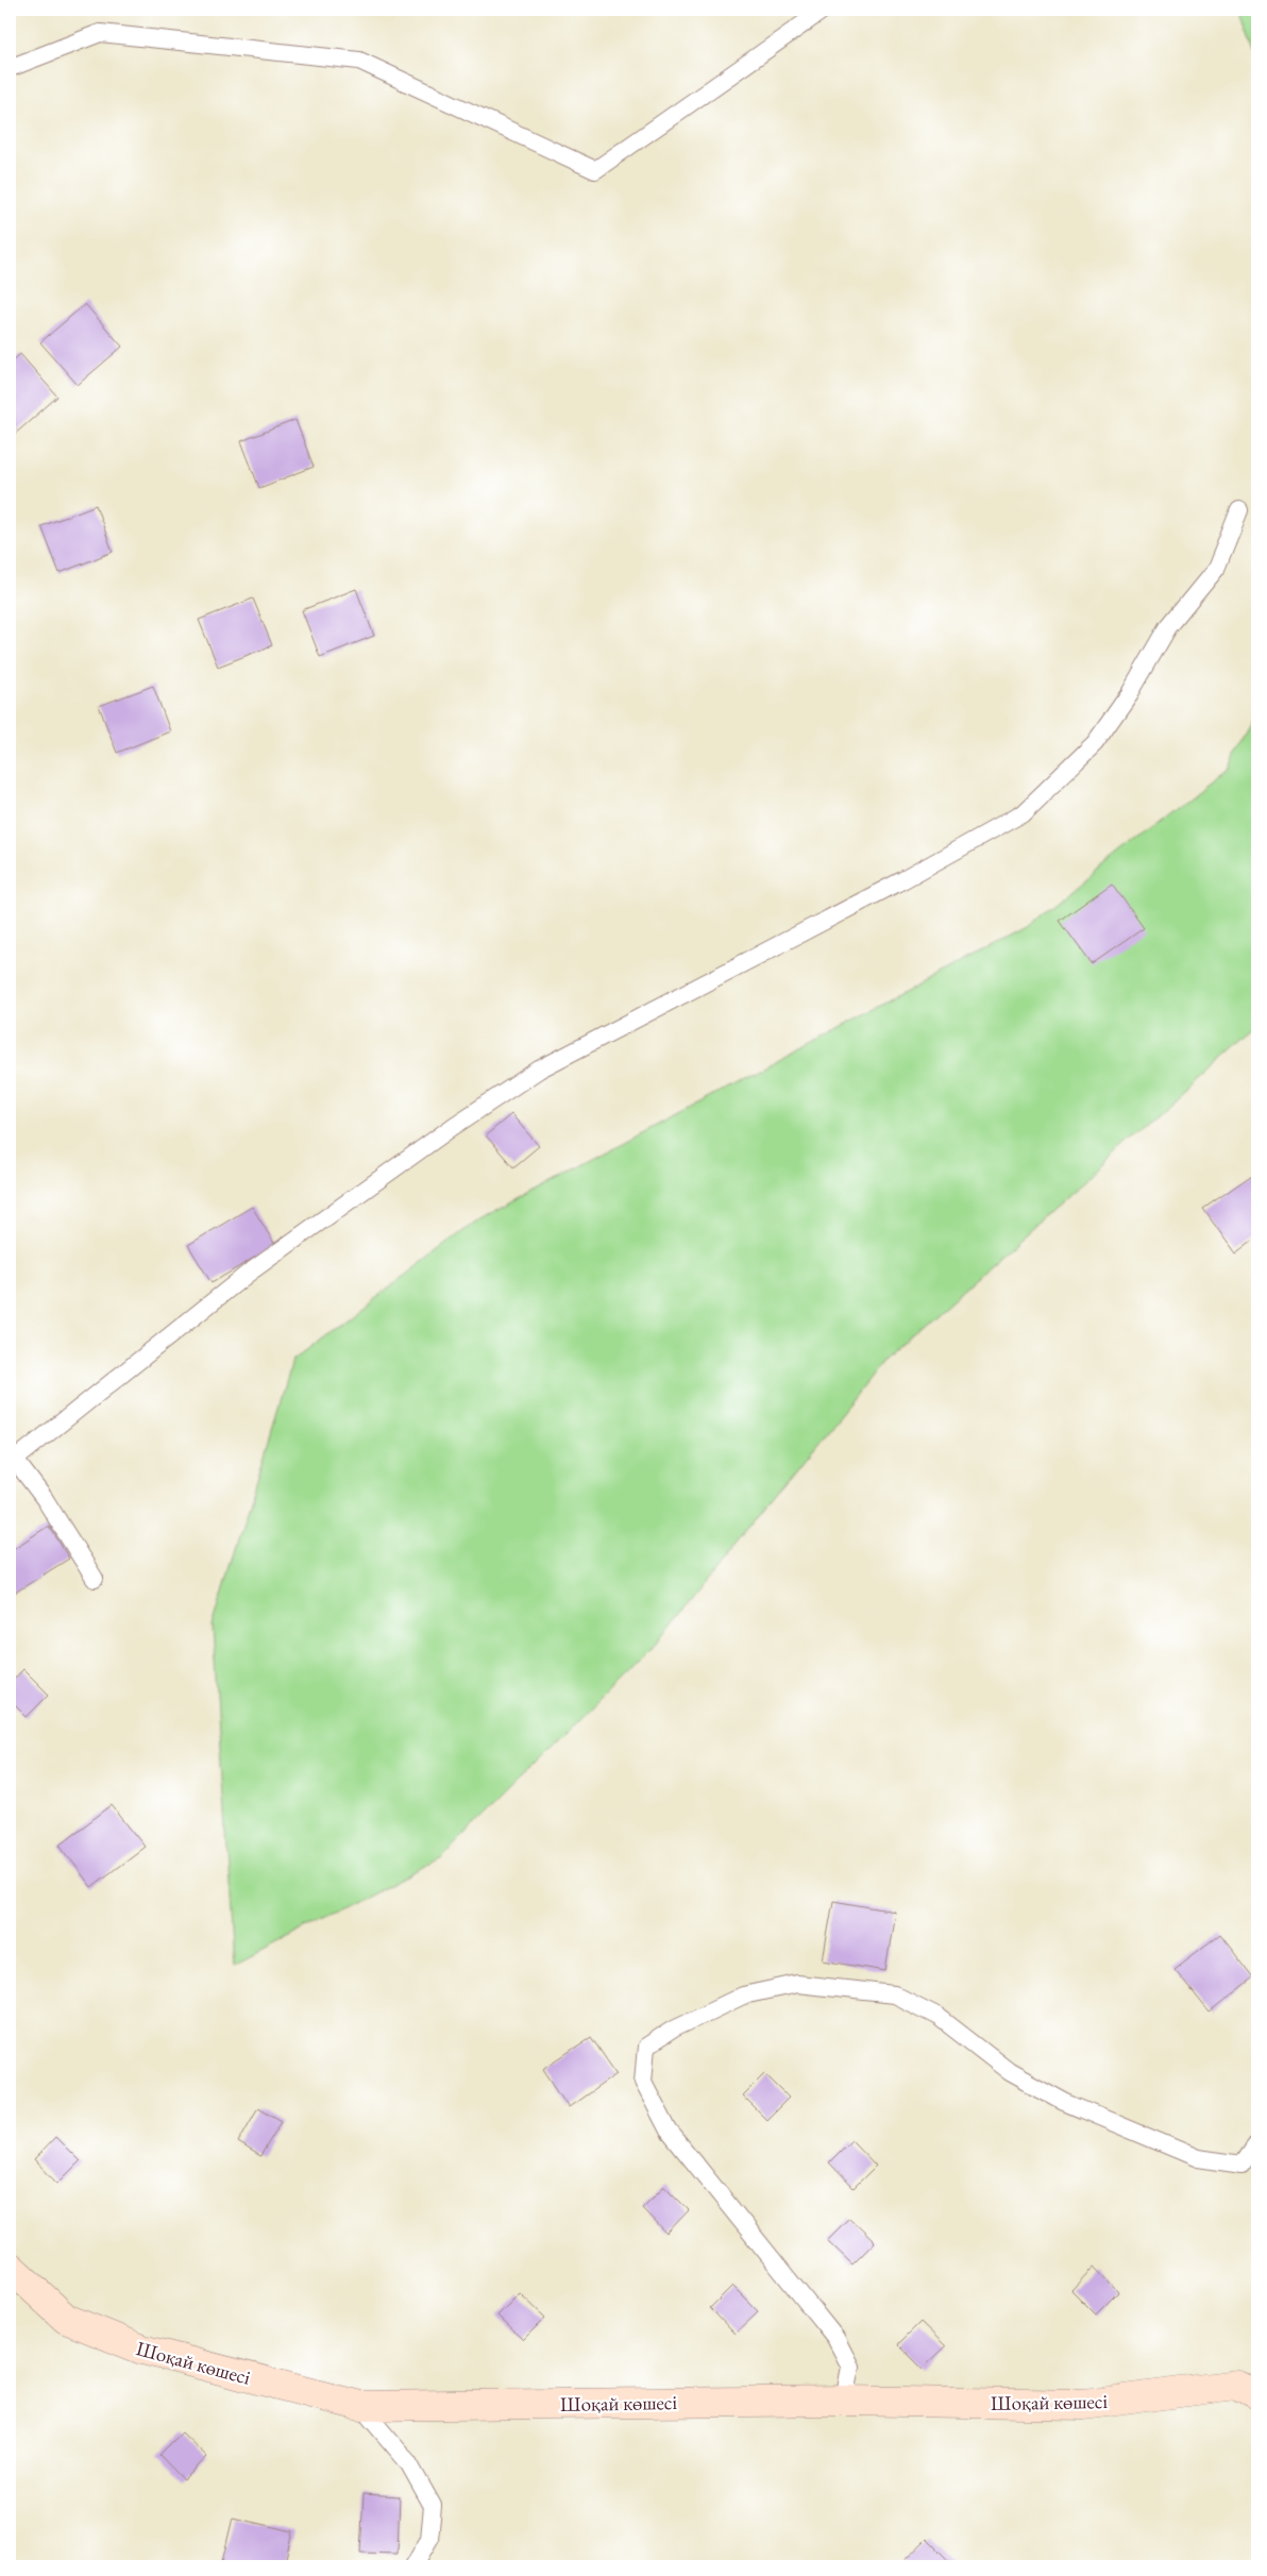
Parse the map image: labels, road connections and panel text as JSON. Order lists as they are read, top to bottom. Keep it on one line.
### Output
{"streets":{"street":["Шоқай көшесі"]}}
